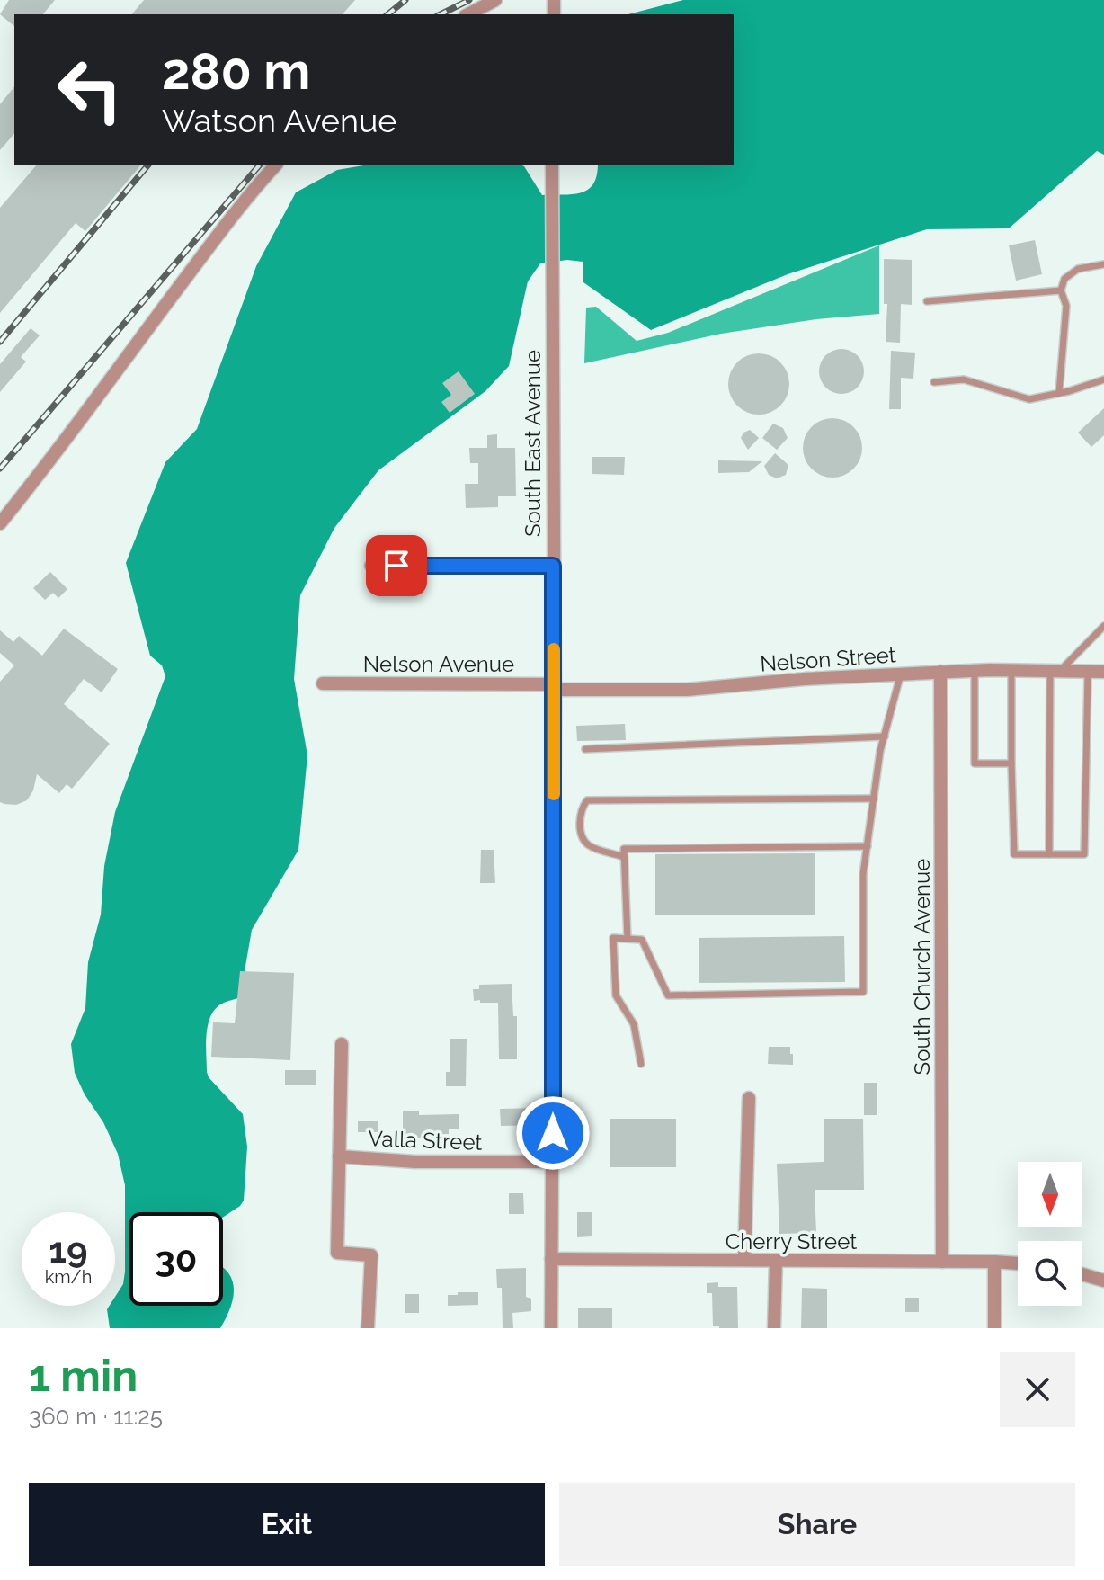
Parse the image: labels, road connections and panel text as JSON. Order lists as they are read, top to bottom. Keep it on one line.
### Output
{"streets":{"street":["South East Avenue","Nelson Street","Nelson Avenue","South Church Avenue","Valla Street","Cherry Street"]},"crossings":[["South East Avenue","Nelson Street"],["South East Avenue","Nelson Avenue"],["South East Avenue","Valla Street"],["South East Avenue","Cherry Street"],["Nelson Street","Nelson Avenue"],["Nelson Street","South Church Avenue"],["South Church Avenue","Cherry Street"]],"north":"bottom","page":{"turn":["280 m","Watson Avenue"],"speed":"19 km/h","limit":"30","heading":["1 min","360 m · 11:25"],"buttons":["Exit","Share"]}}
